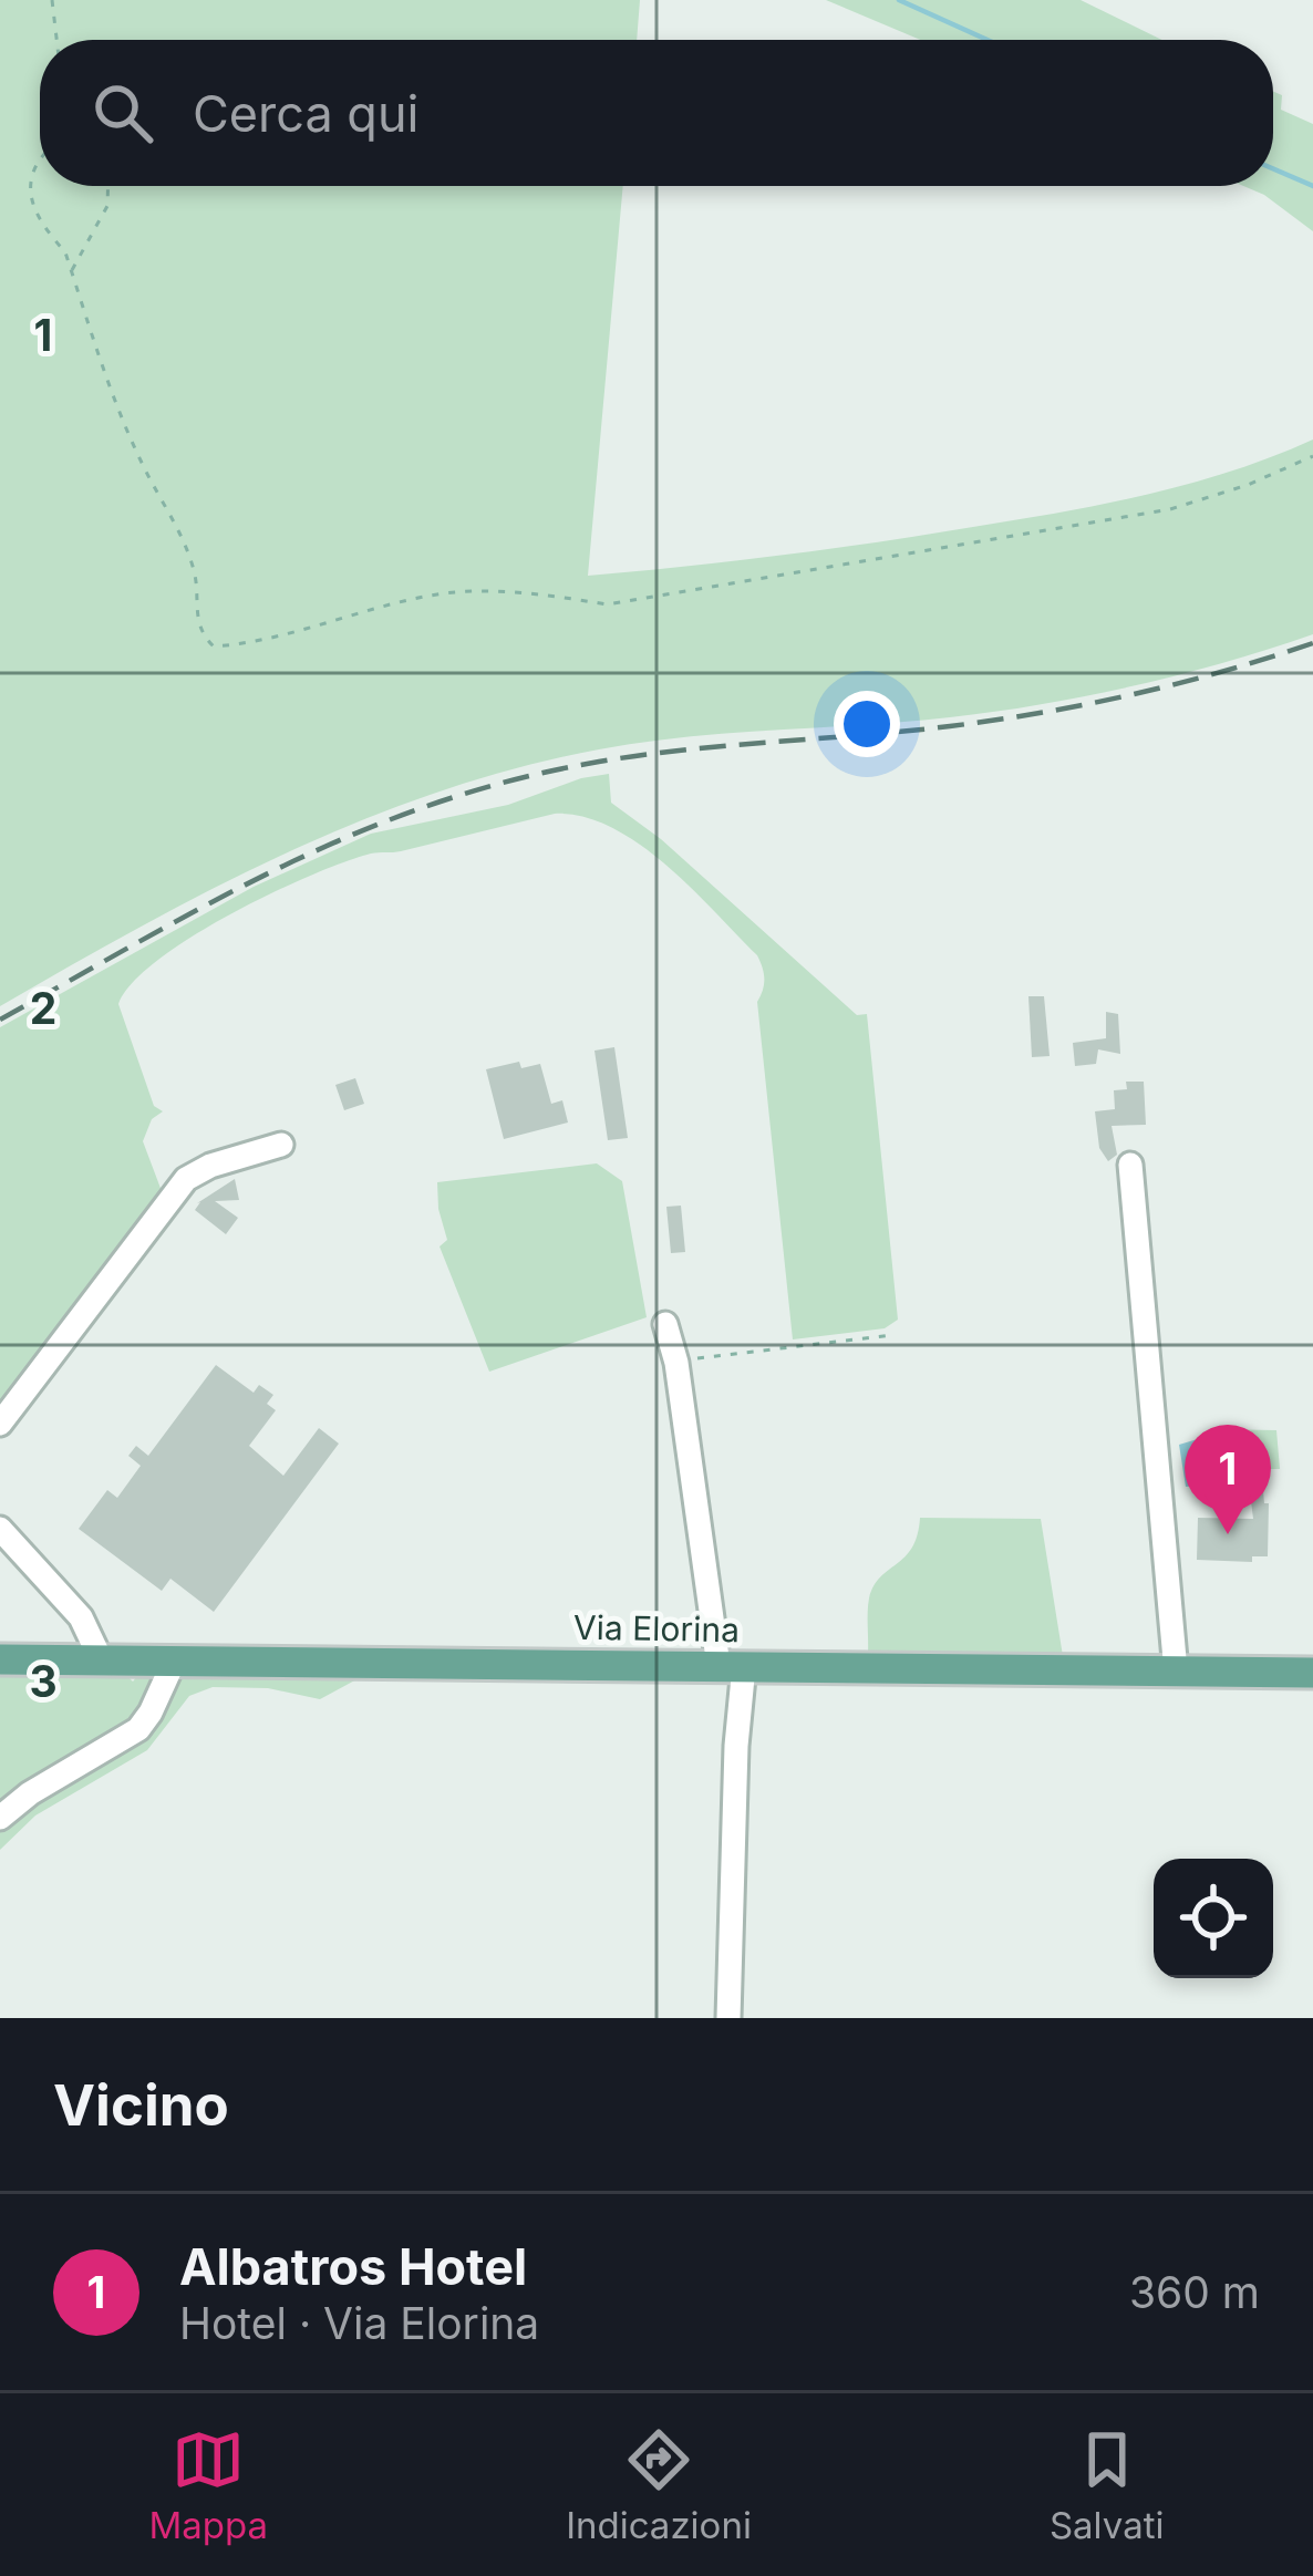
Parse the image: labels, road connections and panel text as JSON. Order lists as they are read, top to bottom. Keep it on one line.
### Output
{"streets":{"main road":["Via Elorina"]},"page":{"search":"Cerca qui","pins":"1","heading":"Vicino","list":[{"mark":"1","name":"Albatros Hotel","note":"Hotel · Via Elorina","value":"360 m"}],"nav":["Mappa","Indicazioni","Salvati"]},"grid":{"rows":["1","2","3"]}}
